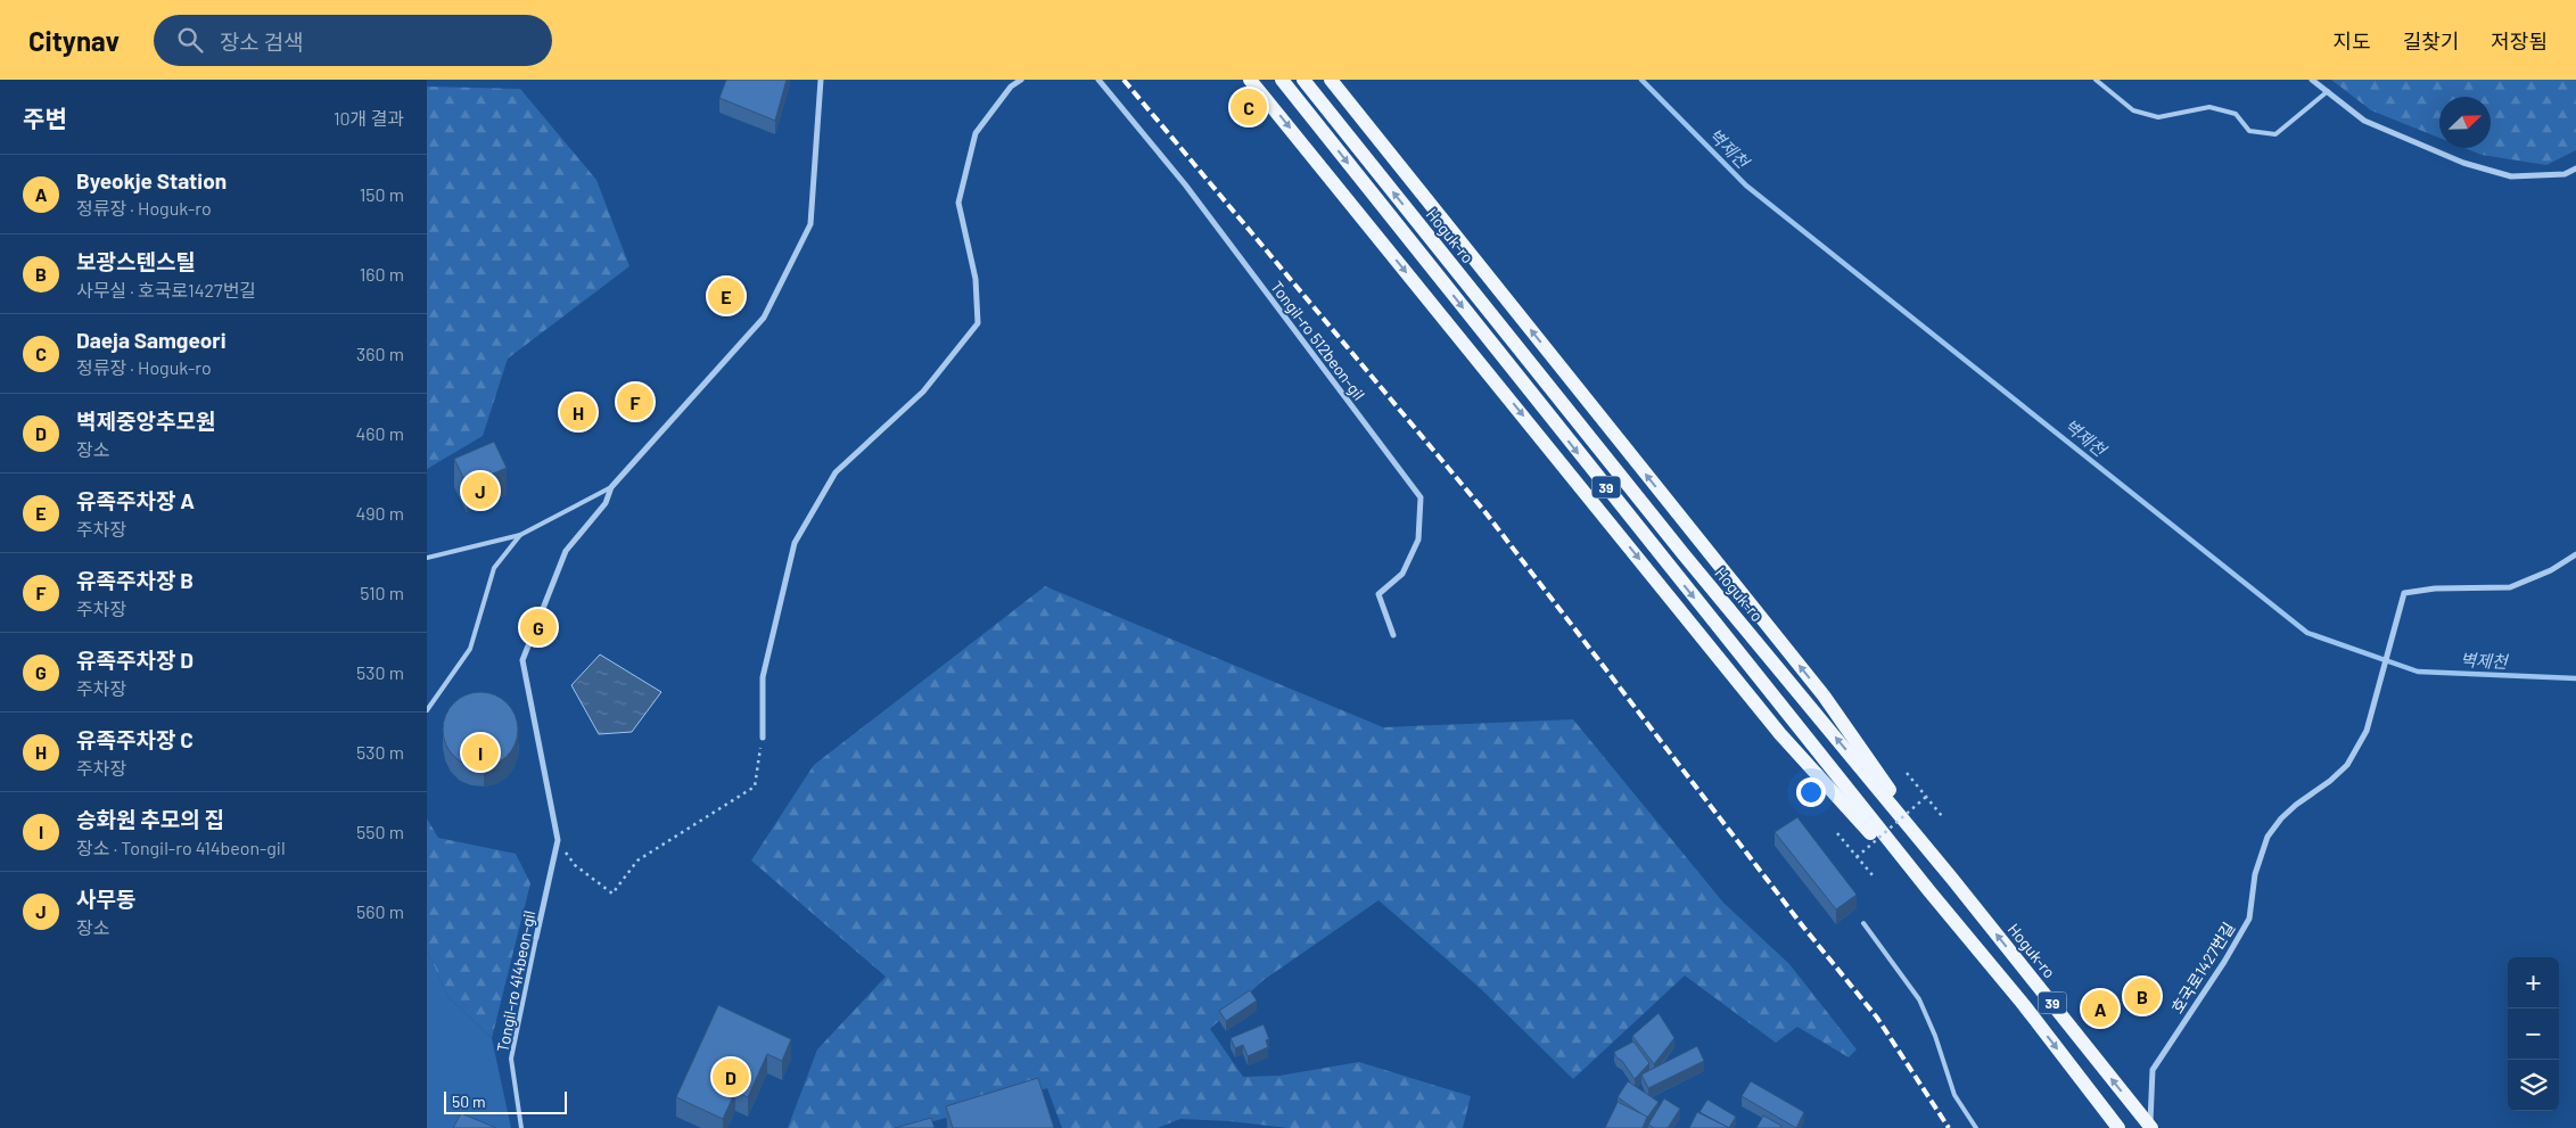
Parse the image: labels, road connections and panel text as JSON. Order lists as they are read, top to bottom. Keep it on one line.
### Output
{"streets":{"main road":["Hoguk-ro","39"],"street":["Tongil-ro 512beon-gil","호국로1427번길","Tongil-ro 414beon-gil"]},"crossings":[["Hoguk-ro","호국로1427번길"]],"water":["벽제천"],"scale_bar":"50 m","north":"top right","page":{"header":"Citynav","search":"장소 검색","nav":["지도","길찾기","저장됨"],"heading":["주변","10개 결과"],"pins":["C","E","F","H","J","G","I","B","A","D"],"list":[{"mark":"A","name":"Byeokje Station","note":"정류장 · Hoguk-ro","value":"150 m"},{"mark":"B","name":"보광스텐스틸","note":"사무실 · 호국로1427번길","value":"160 m"},{"mark":"C","name":"Daeja Samgeori","note":"정류장 · Hoguk-ro","value":"360 m"},{"mark":"D","name":"벽제중앙추모원","note":"장소","value":"460 m"},{"mark":"E","name":"유족주차장 A","note":"주차장","value":"490 m"},{"mark":"F","name":"유족주차장 B","note":"주차장","value":"510 m"},{"mark":"G","name":"유족주차장 D","note":"주차장","value":"530 m"},{"mark":"H","name":"유족주차장 C","note":"주차장","value":"530 m"},{"mark":"I","name":"승화원 추모의 집","note":"장소 · Tongil-ro 414beon-gil","value":"550 m"},{"mark":"J","name":"사무동","note":"장소","value":"560 m"}],"map_buttons":["+","−"],"scale":"50 m"}}
